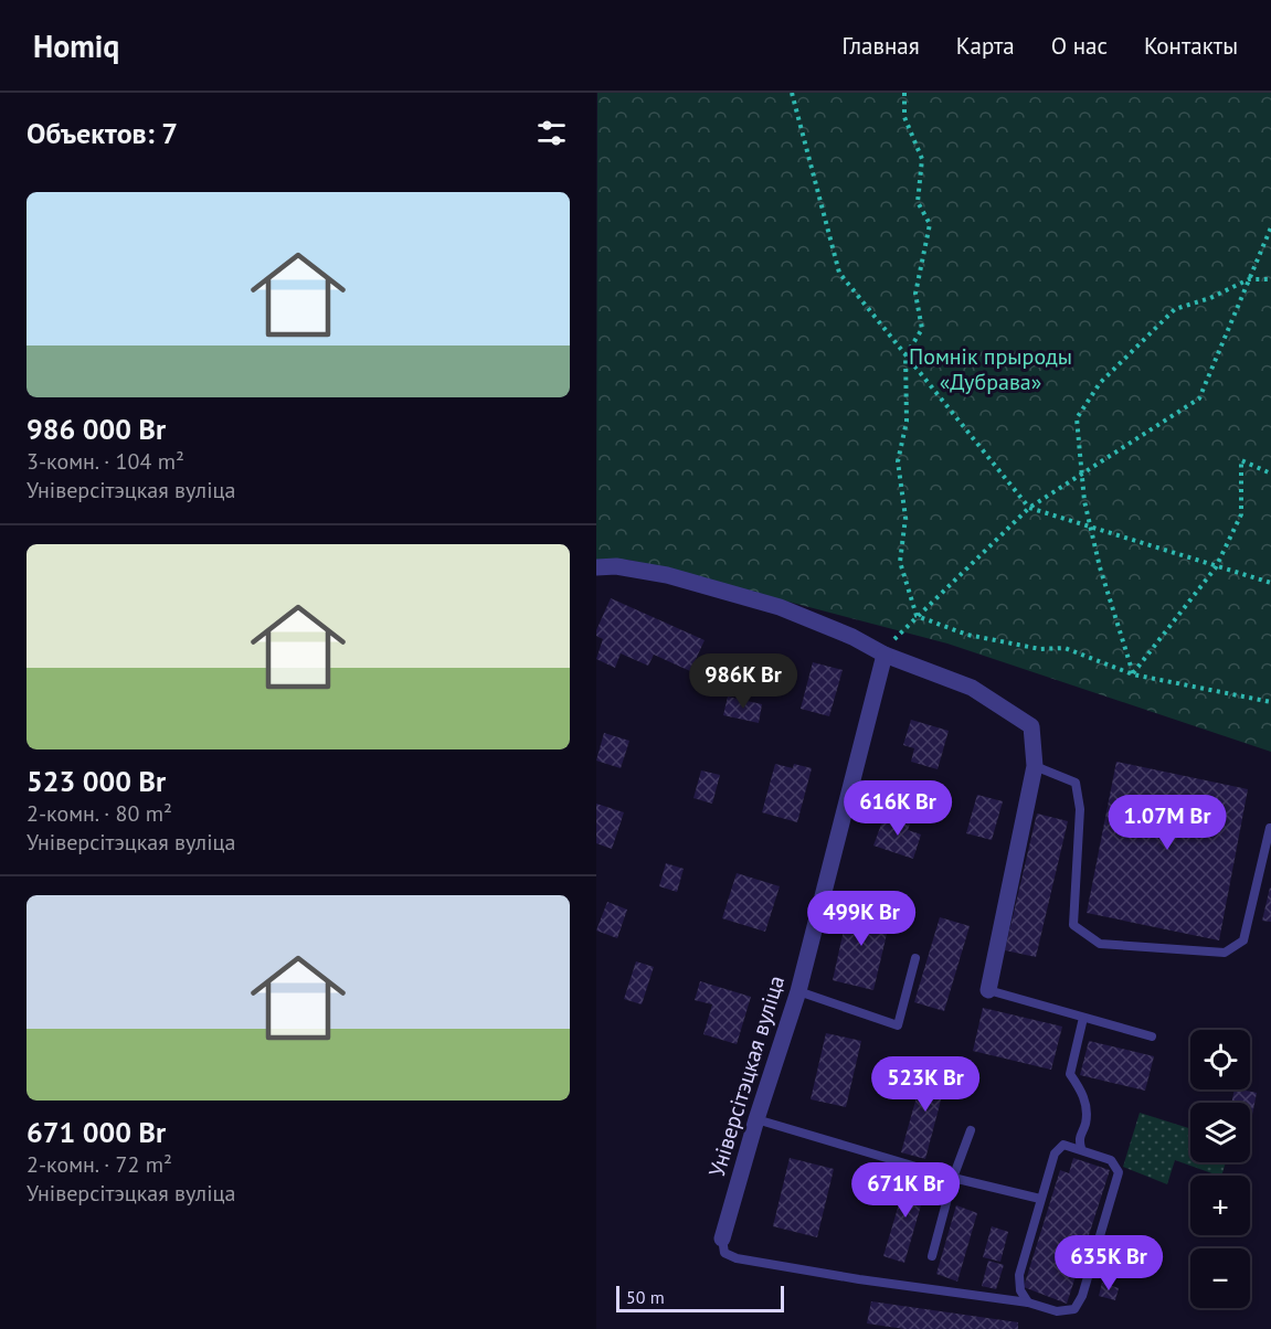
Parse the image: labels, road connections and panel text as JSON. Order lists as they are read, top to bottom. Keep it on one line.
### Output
{"streets":{"street":["Універсітэцкая вуліца"]},"parks":["Помнік прыроды «Дубрава»"],"scale_bar":"50 m","page":{"header":"Homiq","nav":["Главная","Карта","О нас","Контакты"],"heading":"Объектов: 7","list":[{"name":"986 000 Br","note":"3-комн. · 104 m² · Універсітэцкая вуліца"},{"name":"523 000 Br","note":"2-комн. · 80 m² · Універсітэцкая вуліца"},{"name":"671 000 Br","note":"2-комн. · 72 m² · Універсітэцкая вуліца"}],"price":["986K Br","616K Br","1.07M Br","499K Br","523K Br","671K Br","635K Br"],"map_buttons":["+","−"],"scale":"50 m"}}
